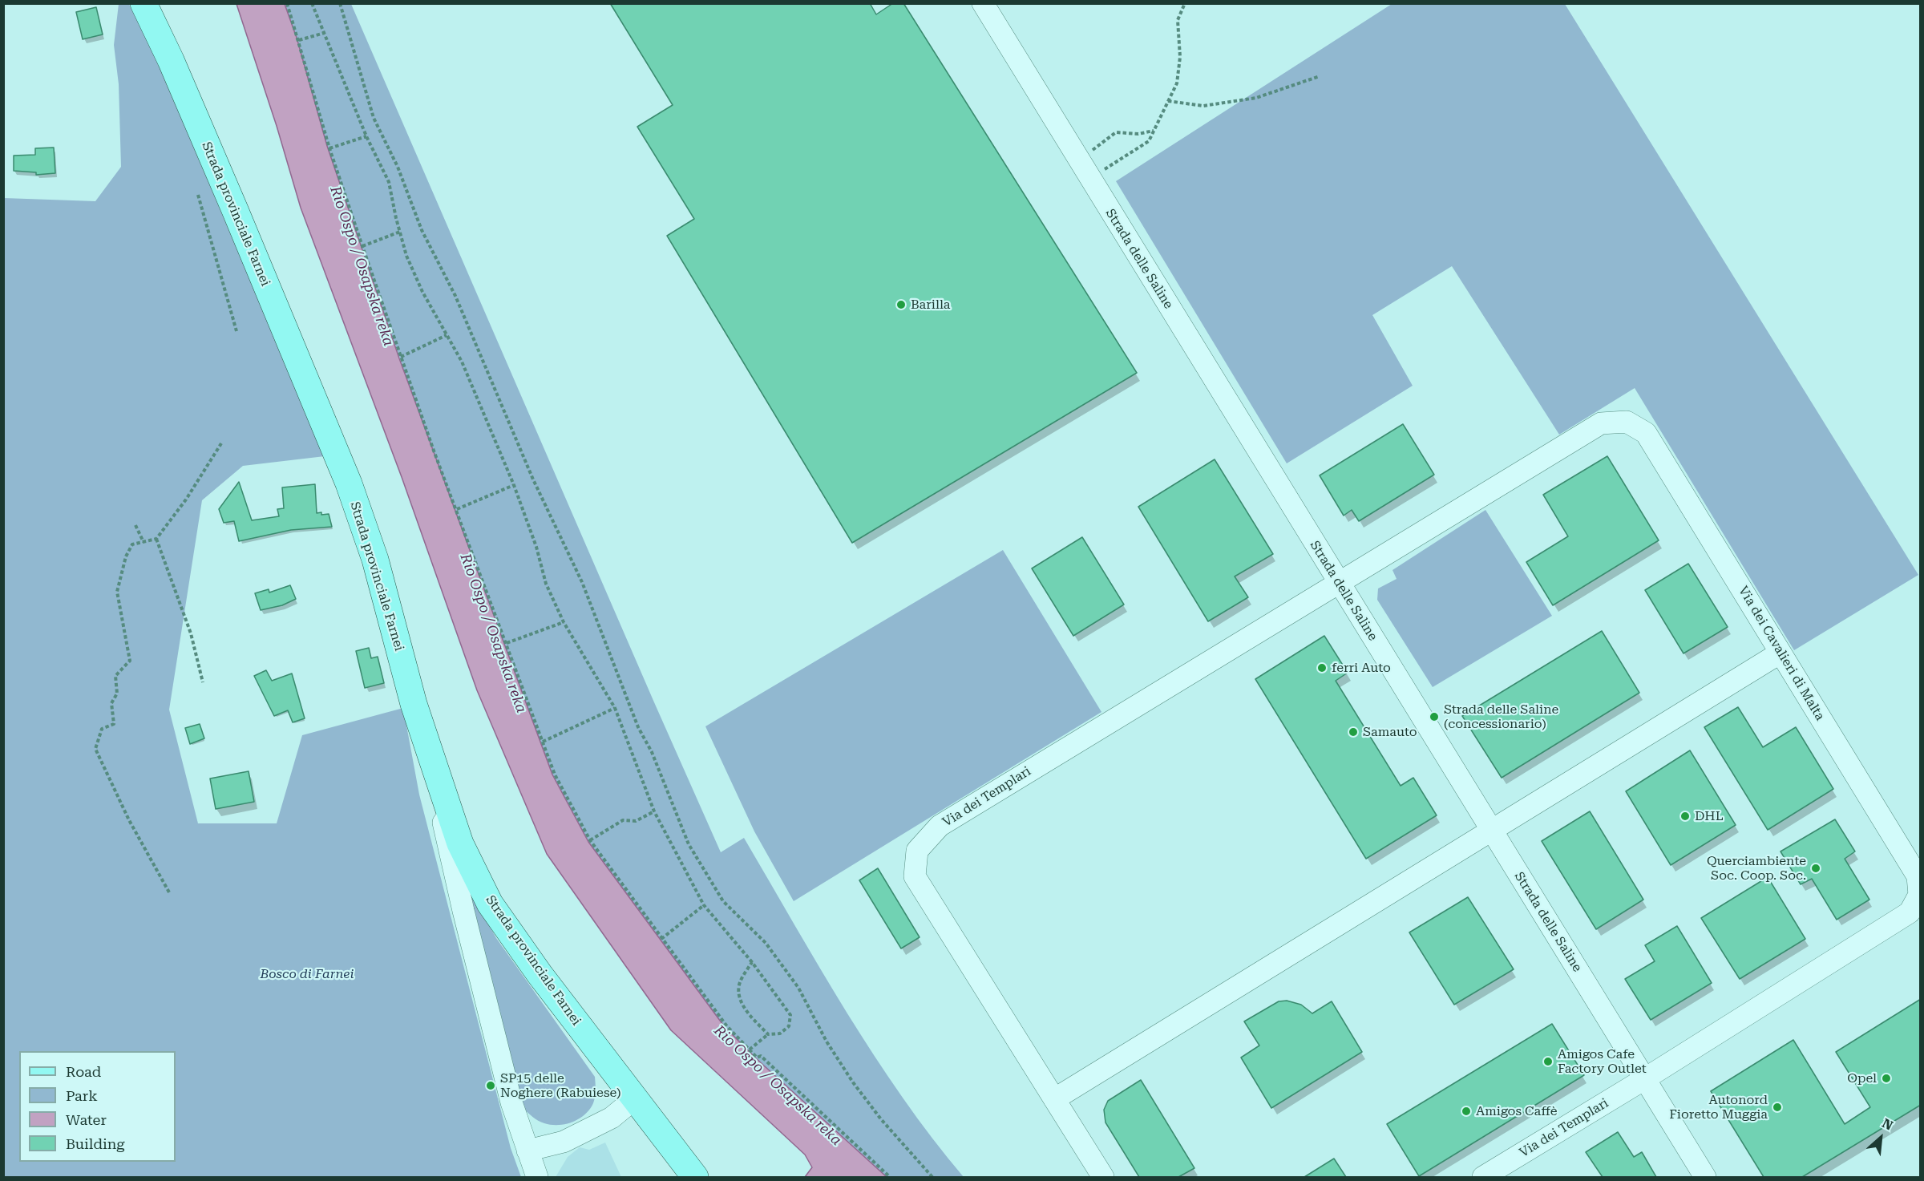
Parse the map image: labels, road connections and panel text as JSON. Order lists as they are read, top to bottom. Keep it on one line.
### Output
{"streets":{"main road":["Strada provinciale Farnei"],"street":["Strada delle Saline","Via dei Cavalieri di Malta","Via dei Templari"]},"crossings":[["Strada delle Saline","Via dei Cavalieri di Malta"],["Strada delle Saline","Via dei Templari"],["Via dei Cavalieri di Malta","Via dei Templari"]],"water":["Rio Ospo / Osapska reka"],"parks":["Bosco di Farnei"],"places":["Barilla","ferri Auto","Strada delle Saline (concessionario)","Samauto","DHL","Querciambiente Soc. Coop. Soc.","Amigos Cafe Factory Outlet","Opel","SP15 delle Noghere (Rabuiese)","Autonord Fioretto Muggia","Amigos Caffè"],"legend":["Road","Park","Water","Building"],"north":"top right"}
